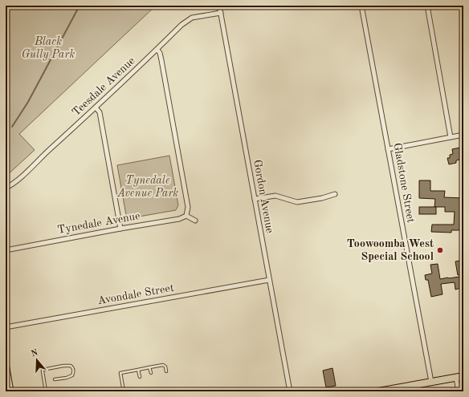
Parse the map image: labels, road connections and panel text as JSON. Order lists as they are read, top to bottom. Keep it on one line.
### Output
{"streets":{"street":["Teesdale Avenue","Gladstone Street","Gordon Avenue","Tynedale Avenue","Avondale Street"]},"crossings":[["Teesdale Avenue","Gordon Avenue"],["Gordon Avenue","Avondale Street"]],"parks":["Black Gully Park","Tynedale Avenue Park"],"places":["Toowoomba West Special School"],"north":"top"}
